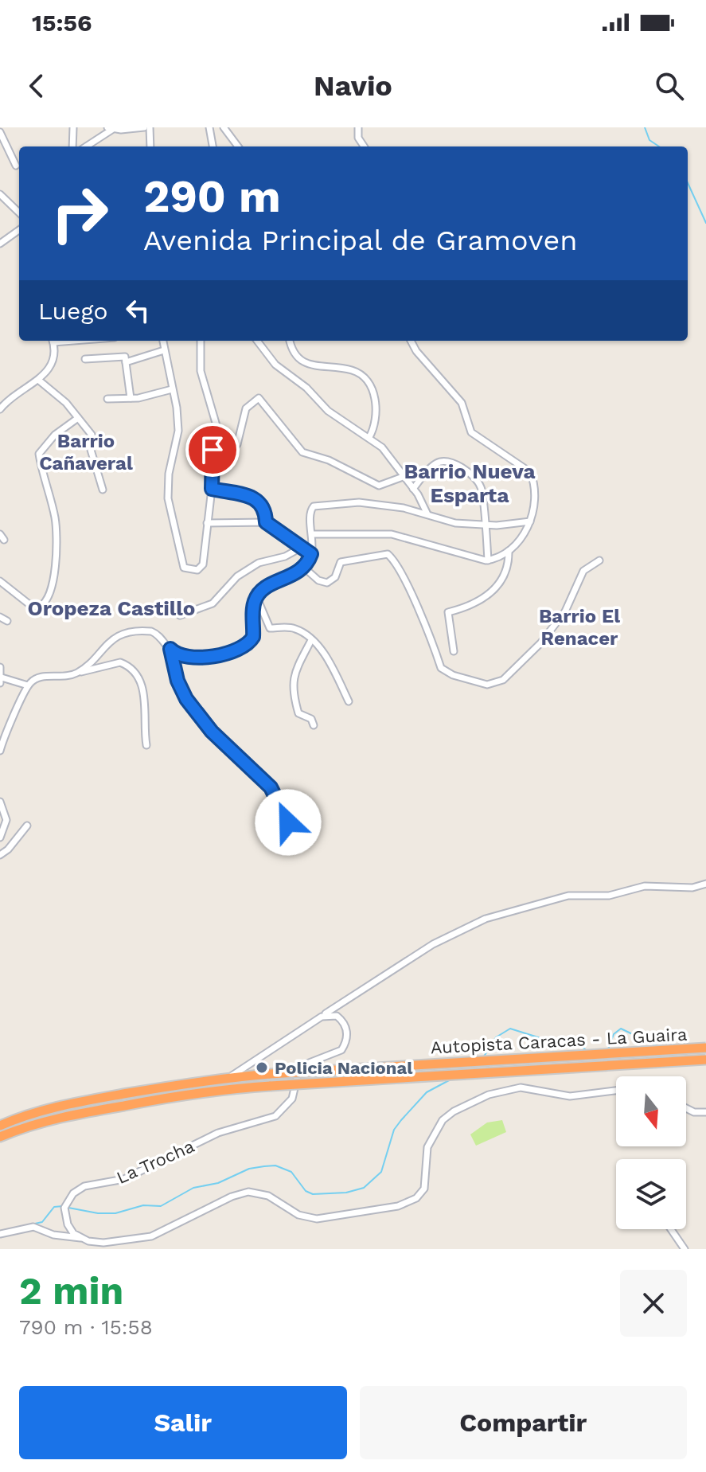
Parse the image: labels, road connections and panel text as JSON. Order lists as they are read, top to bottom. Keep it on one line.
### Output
{"streets":{"highway":["Autopista Caracas - La Guaira"],"street":["La Trocha"]},"districts":["Barrio Cañaveral","Barrio Nueva Esparta","Oropeza Castillo","Barrio El Renacer"],"places":["Policia Nacional"],"north":"bottom","page":{"status":"15:56","header":"Navio","turn":["290 m","Avenida Principal de Gramoven"],"then":"Luego","heading":["2 min","790 m · 15:58"],"buttons":["Salir","Compartir"]}}
